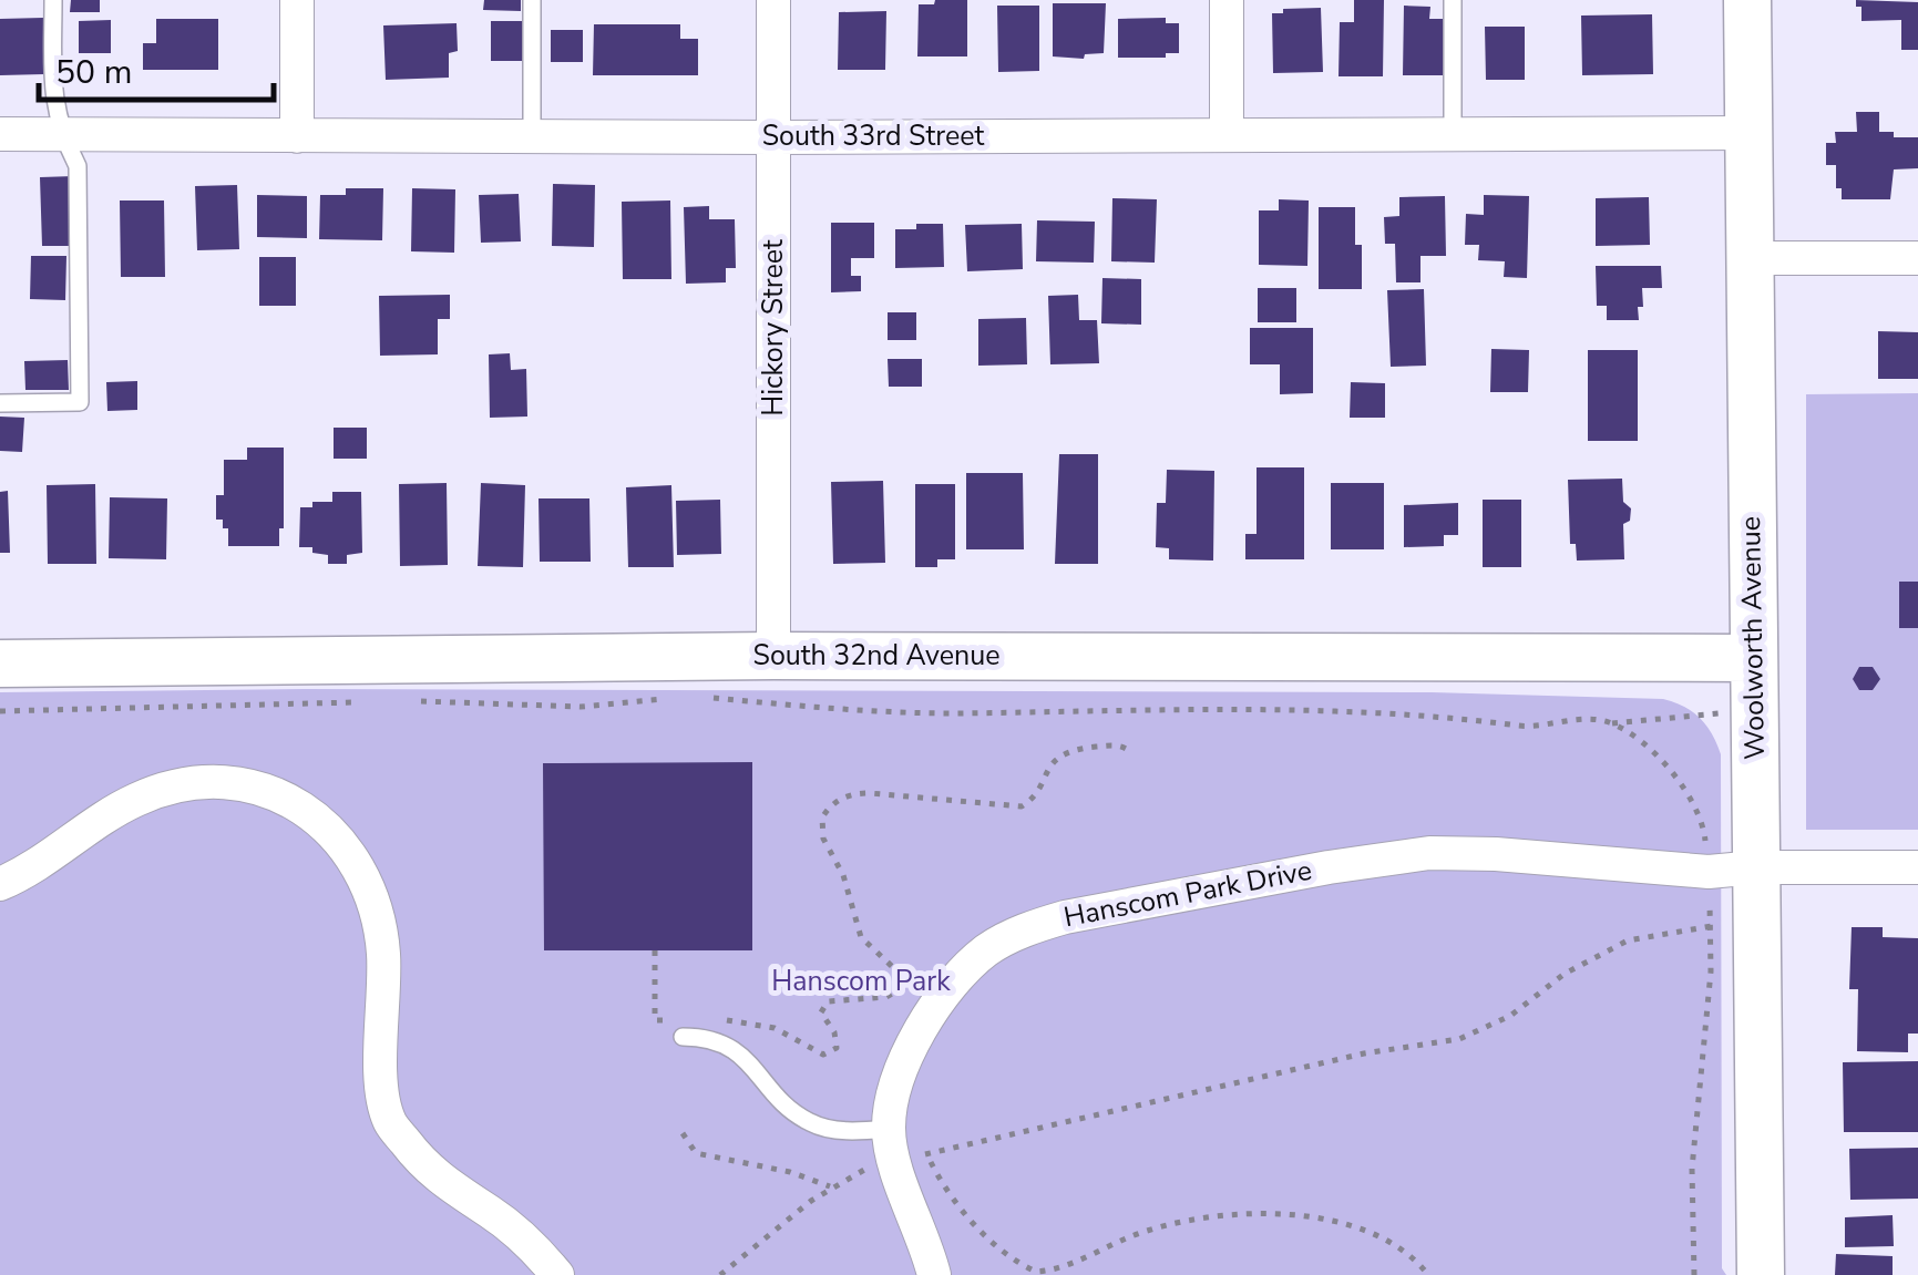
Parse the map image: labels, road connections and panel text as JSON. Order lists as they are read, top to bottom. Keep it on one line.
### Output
{"streets":{"street":["South 33rd Street","Hickory Street","Woolworth Avenue","South 32nd Avenue","Hanscom Park Drive"]},"crossings":[["South 33rd Street","Hickory Street"],["South 33rd Street","Woolworth Avenue"],["Hickory Street","South 32nd Avenue"],["Woolworth Avenue","South 32nd Avenue"],["Woolworth Avenue","Hanscom Park Drive"]],"parks":["Hanscom Park"],"scale_bar":"50 m"}
